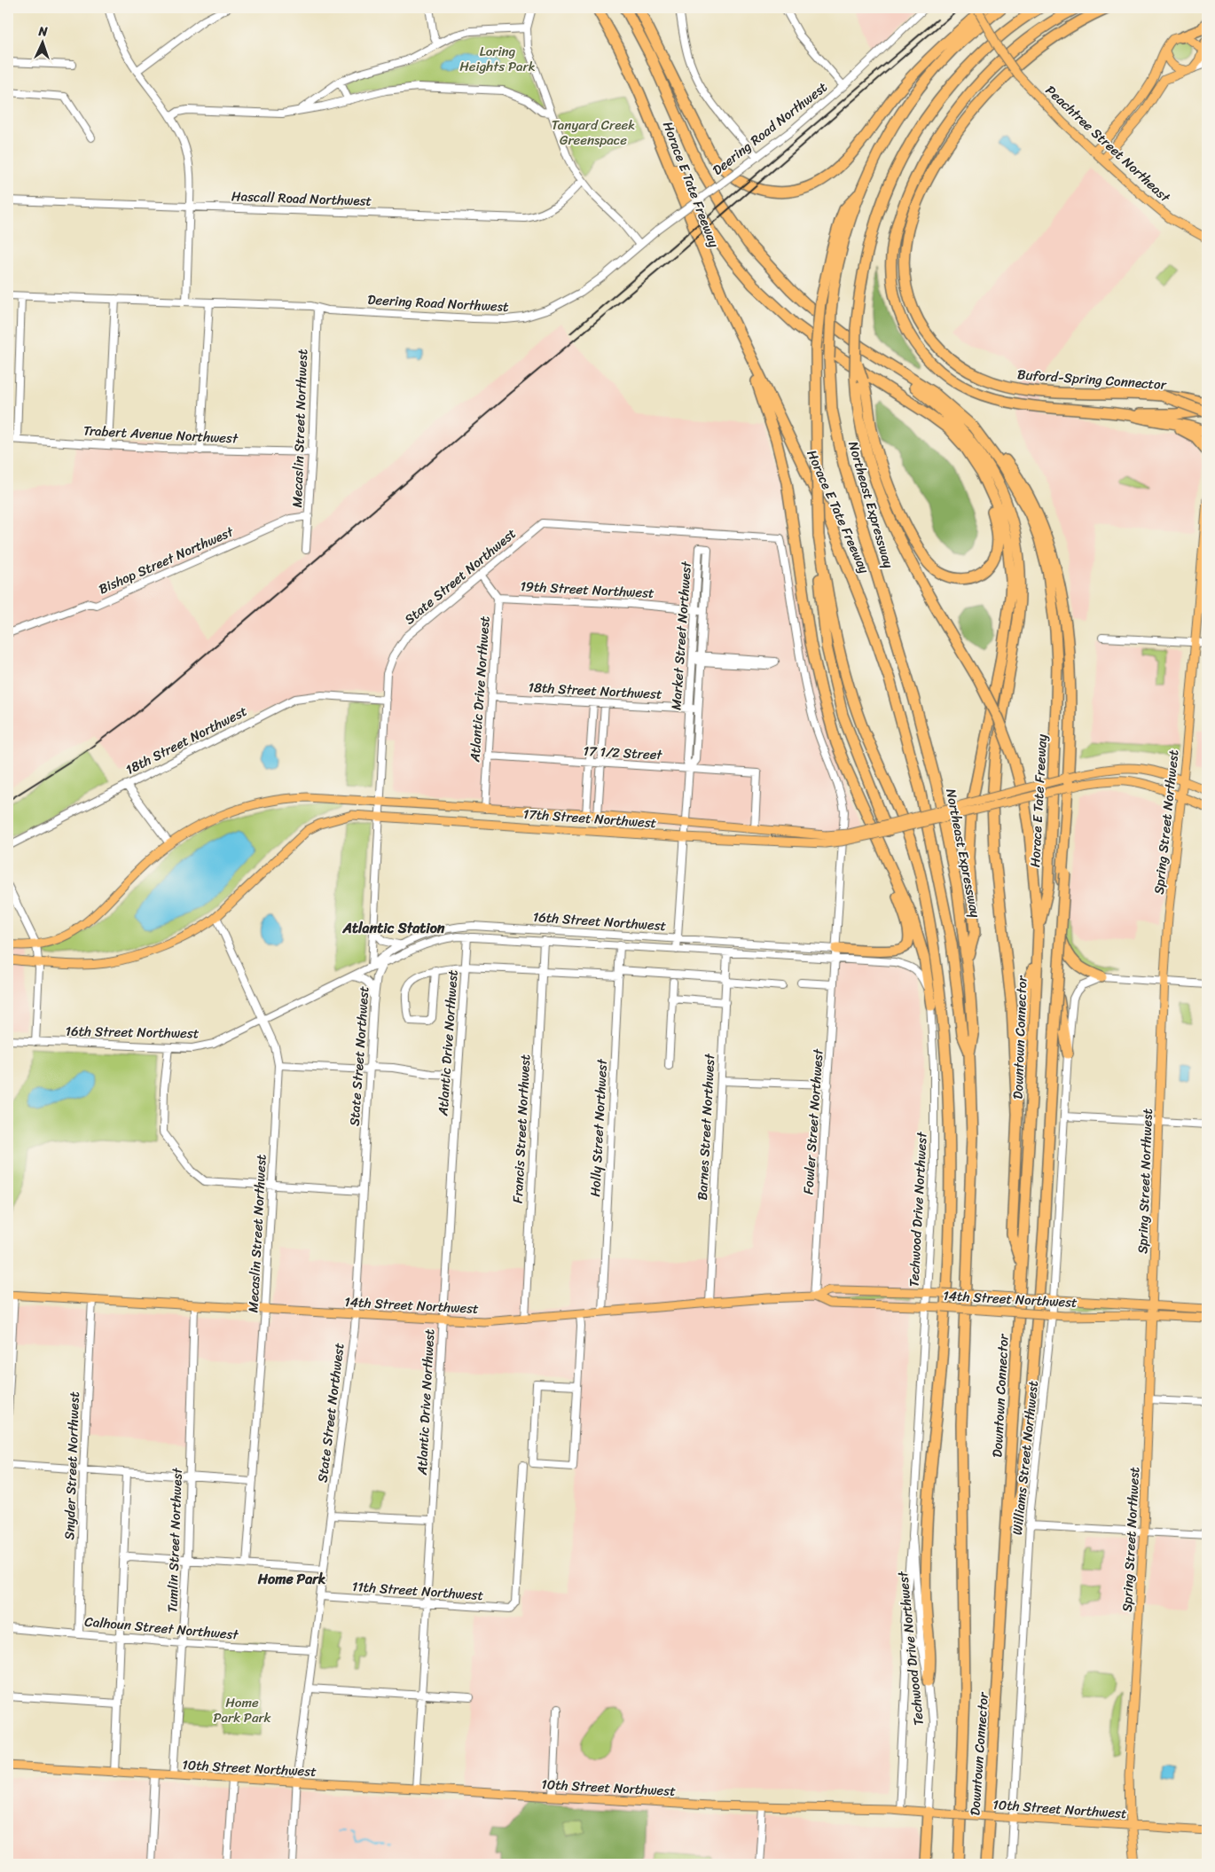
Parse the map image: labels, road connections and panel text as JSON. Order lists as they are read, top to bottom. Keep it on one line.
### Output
{"streets":{"highway":["Horace E Tate Freeway","Buford-Spring Connector","Northeast Expressway","Downtown Connector"],"main road":["Peachtree Street Northeast","17th Street Northwest","Spring Street Northwest","14th Street Northwest","10th Street Northwest"],"street":["Deering Road Northwest","Hascall Road Northwest","Mecaslin Street Northwest","Trabert Avenue Northwest","Bishop Street Northwest","State Street Northwest","19th Street Northwest","Market Street Northwest","Atlantic Drive Northwest","18th Street Northwest","17 1/2 Street","16th Street Northwest","Fowler Street Northwest","Barnes Street Northwest","Holly Street Northwest","Francis Street Northwest","Techwood Drive Northwest","Williams Street Northwest","Snyder Street Northwest","Tumlin Street Northwest","11th Street Northwest","Calhoun Street Northwest"]},"crossings":[["Deering Road Northwest","Mecaslin Street Northwest"],["Horace E Tate Freeway","Northeast Expressway"],["Horace E Tate Freeway","Downtown Connector"],["Mecaslin Street Northwest","Trabert Avenue Northwest"],["Mecaslin Street Northwest","Bishop Street Northwest"],["Mecaslin Street Northwest","17th Street Northwest"],["Mecaslin Street Northwest","16th Street Northwest"],["Mecaslin Street Northwest","14th Street Northwest"],["Northeast Expressway","Downtown Connector"],["State Street Northwest","18th Street Northwest"],["State Street Northwest","17th Street Northwest"],["State Street Northwest","16th Street Northwest"],["State Street Northwest","Fowler Street Northwest"],["State Street Northwest","14th Street Northwest"],["State Street Northwest","11th Street Northwest"],["State Street Northwest","Calhoun Street Northwest"],["State Street Northwest","10th Street Northwest"],["19th Street Northwest","Market Street Northwest"],["19th Street Northwest","Atlantic Drive Northwest"],["Market Street Northwest","18th Street Northwest"],["Market Street Northwest","17 1/2 Street"],["Market Street Northwest","17th Street Northwest"],["Market Street Northwest","16th Street Northwest"],["Atlantic Drive Northwest","18th Street Northwest"],["Atlantic Drive Northwest","17 1/2 Street"],["Atlantic Drive Northwest","17th Street Northwest"],["Atlantic Drive Northwest","16th Street Northwest"],["Atlantic Drive Northwest","14th Street Northwest"],["Atlantic Drive Northwest","11th Street Northwest"],["Atlantic Drive Northwest","10th Street Northwest"],["17 1/2 Street","17th Street Northwest"],["17th Street Northwest","Spring Street Northwest"],["Spring Street Northwest","14th Street Northwest"],["Spring Street Northwest","10th Street Northwest"],["16th Street Northwest","Fowler Street Northwest"],["16th Street Northwest","Barnes Street Northwest"],["16th Street Northwest","Holly Street Northwest"],["16th Street Northwest","Francis Street Northwest"],["16th Street Northwest","Techwood Drive Northwest"],["Fowler Street Northwest","Techwood Drive Northwest"],["Fowler Street Northwest","14th Street Northwest"],["Barnes Street Northwest","14th Street Northwest"],["Holly Street Northwest","14th Street Northwest"],["Francis Street Northwest","14th Street Northwest"],["Techwood Drive Northwest","14th Street Northwest"],["Techwood Drive Northwest","10th Street Northwest"],["14th Street Northwest","Williams Street Northwest"],["14th Street Northwest","Snyder Street Northwest"],["14th Street Northwest","Tumlin Street Northwest"],["Williams Street Northwest","10th Street Northwest"],["Snyder Street Northwest","Calhoun Street Northwest"],["Tumlin Street Northwest","Calhoun Street Northwest"],["Tumlin Street Northwest","10th Street Northwest"]],"districts":["Atlantic Station","Home Park"],"parks":["Loring Heights Park","Tanyard Creek Greenspace","Home Park Park"],"north":"top"}
